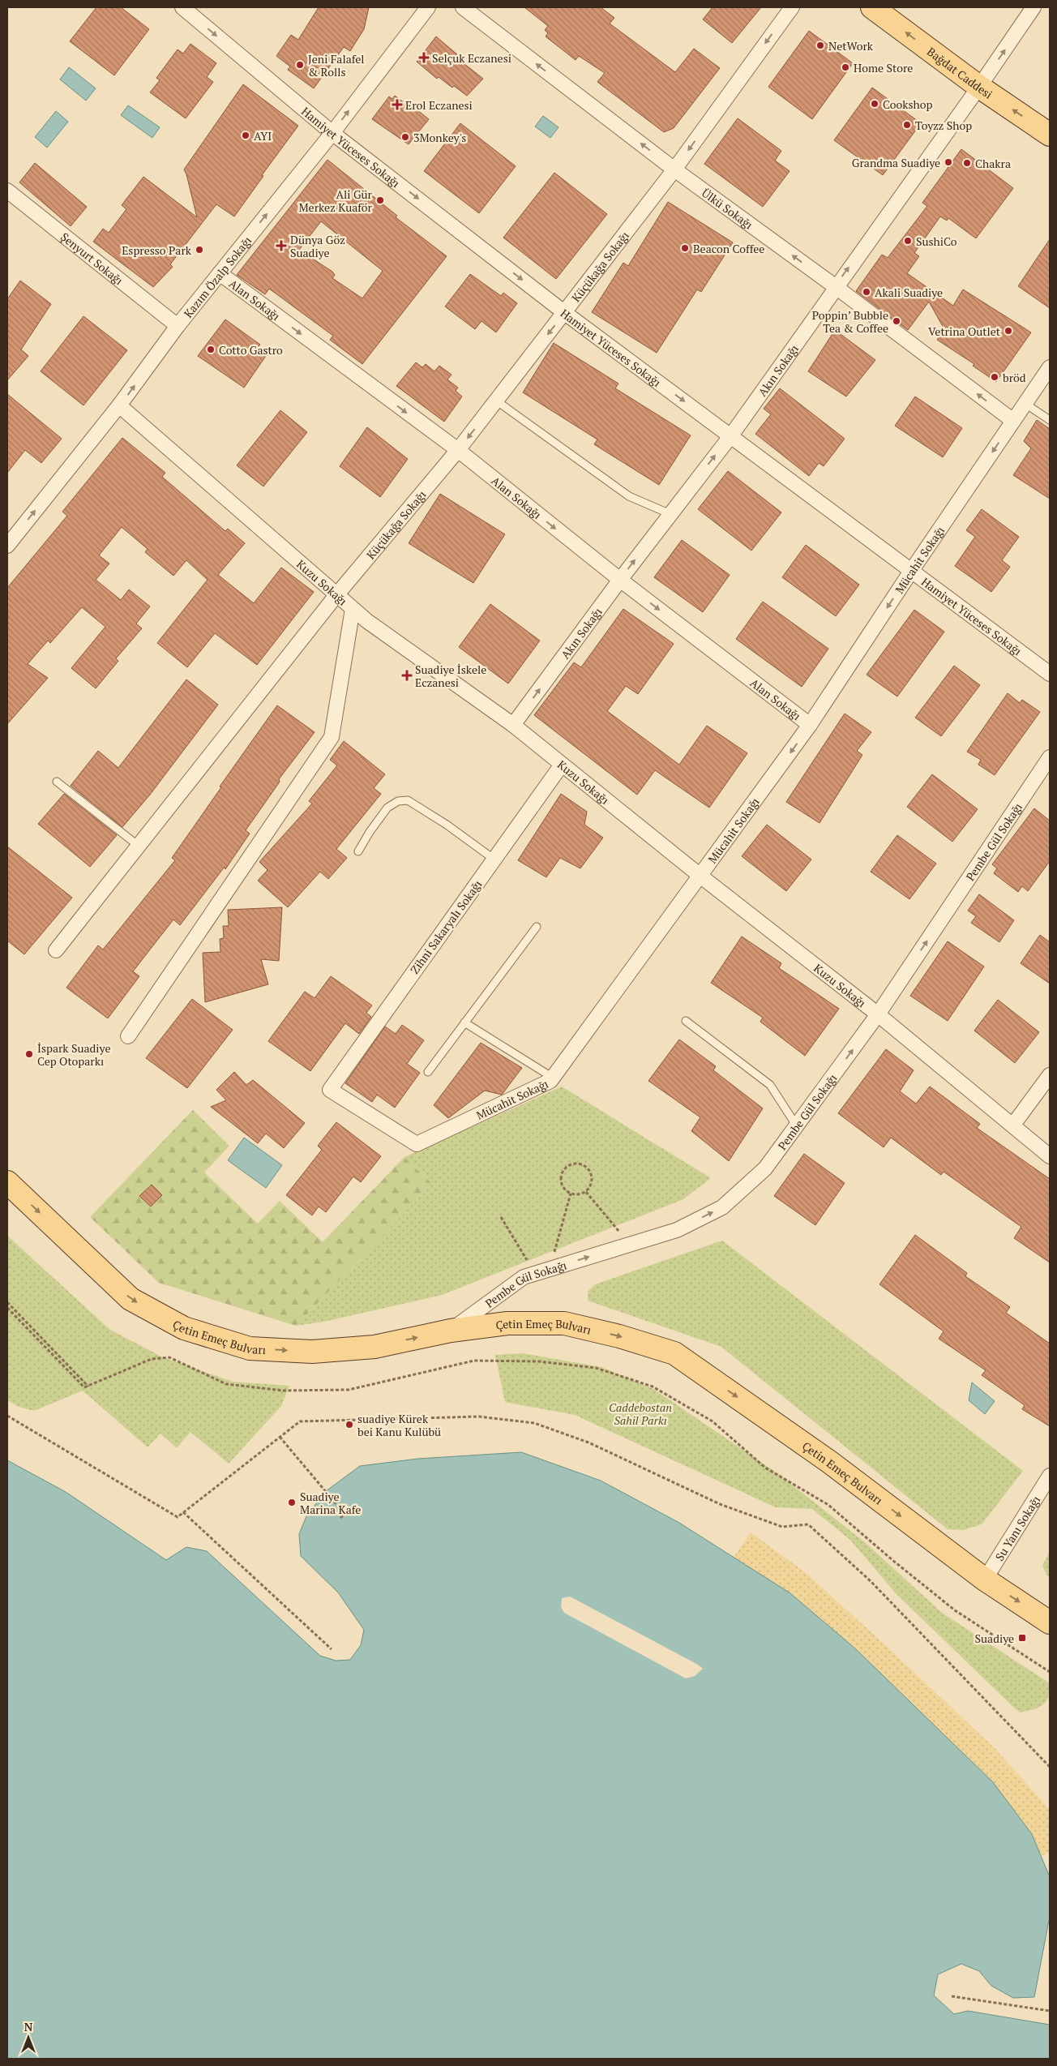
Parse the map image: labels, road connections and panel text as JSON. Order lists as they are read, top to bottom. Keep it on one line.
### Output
{"streets":{"main road":["Bağdat Caddesi","Çetin Emeç Bulvarı"],"street":["Hamiyet Yüceses Sokağı","Ülkü Sokağı","Şenyurt Sokağı","Küçükağa Sokağı","Kazım Özalp Sokağı","Alan Sokağı","Akın Sokağı","Mücahit Sokağı","Kuzu Sokağı","Pembe Gül Sokağı","Zihni Sakaryalı Sokağı","Su Yanı Sokağı"]},"crossings":[["Bağdat Caddesi","Akın Sokağı"],["Hamiyet Yüceses Sokağı","Küçükağa Sokağı"],["Hamiyet Yüceses Sokağı","Kazım Özalp Sokağı"],["Hamiyet Yüceses Sokağı","Akın Sokağı"],["Hamiyet Yüceses Sokağı","Mücahit Sokağı"],["Ülkü Sokağı","Küçükağa Sokağı"],["Ülkü Sokağı","Akın Sokağı"],["Ülkü Sokağı","Mücahit Sokağı"],["Şenyurt Sokağı","Kazım Özalp Sokağı"],["Küçükağa Sokağı","Alan Sokağı"],["Küçükağa Sokağı","Kuzu Sokağı"],["Kazım Özalp Sokağı","Alan Sokağı"],["Kazım Özalp Sokağı","Kuzu Sokağı"],["Alan Sokağı","Akın Sokağı"],["Alan Sokağı","Mücahit Sokağı"],["Akın Sokağı","Kuzu Sokağı"],["Mücahit Sokağı","Kuzu Sokağı"],["Mücahit Sokağı","Zihni Sakaryalı Sokağı"],["Kuzu Sokağı","Pembe Gül Sokağı"],["Kuzu Sokağı","Zihni Sakaryalı Sokağı"],["Pembe Gül Sokağı","Çetin Emeç Bulvarı"],["Çetin Emeç Bulvarı","Su Yanı Sokağı"]],"one_way":["Bağdat Caddesi","Hamiyet Yüceses Sokağı","Ülkü Sokağı","Kazım Özalp Sokağı","Alan Sokağı","Akın Sokağı","Mücahit Sokağı","Pembe Gül Sokağı","Çetin Emeç Bulvarı"],"parks":["Caddebostan Sahil Parkı"],"places":{"other":["NetWork","Jeni Falafel & Rolls","Home Store","Cookshop","Toyzz Shop","AYI","3Monkey's","Grandma Suadiye","Chakra","Ali Gür Merkez Kuaför","SushiCo","Beacon Coffee","Espresso Park","Akali Suadiye","Poppin’ Bubble Tea & Coffee","Vetrina Outlet","Cotto Gastro","bröd","İspark Suadiye Cep Otoparkı","suadiye Kürek bei Kanu Kulübü","Suadiye Marina Kafe"],"health":["Selçuk Eczanesi","Erol Eczanesi","Dünya Göz Suadiye","Suadiye İskele Eczanesi"],"transit":["Suadiye"]},"north":"top"}
